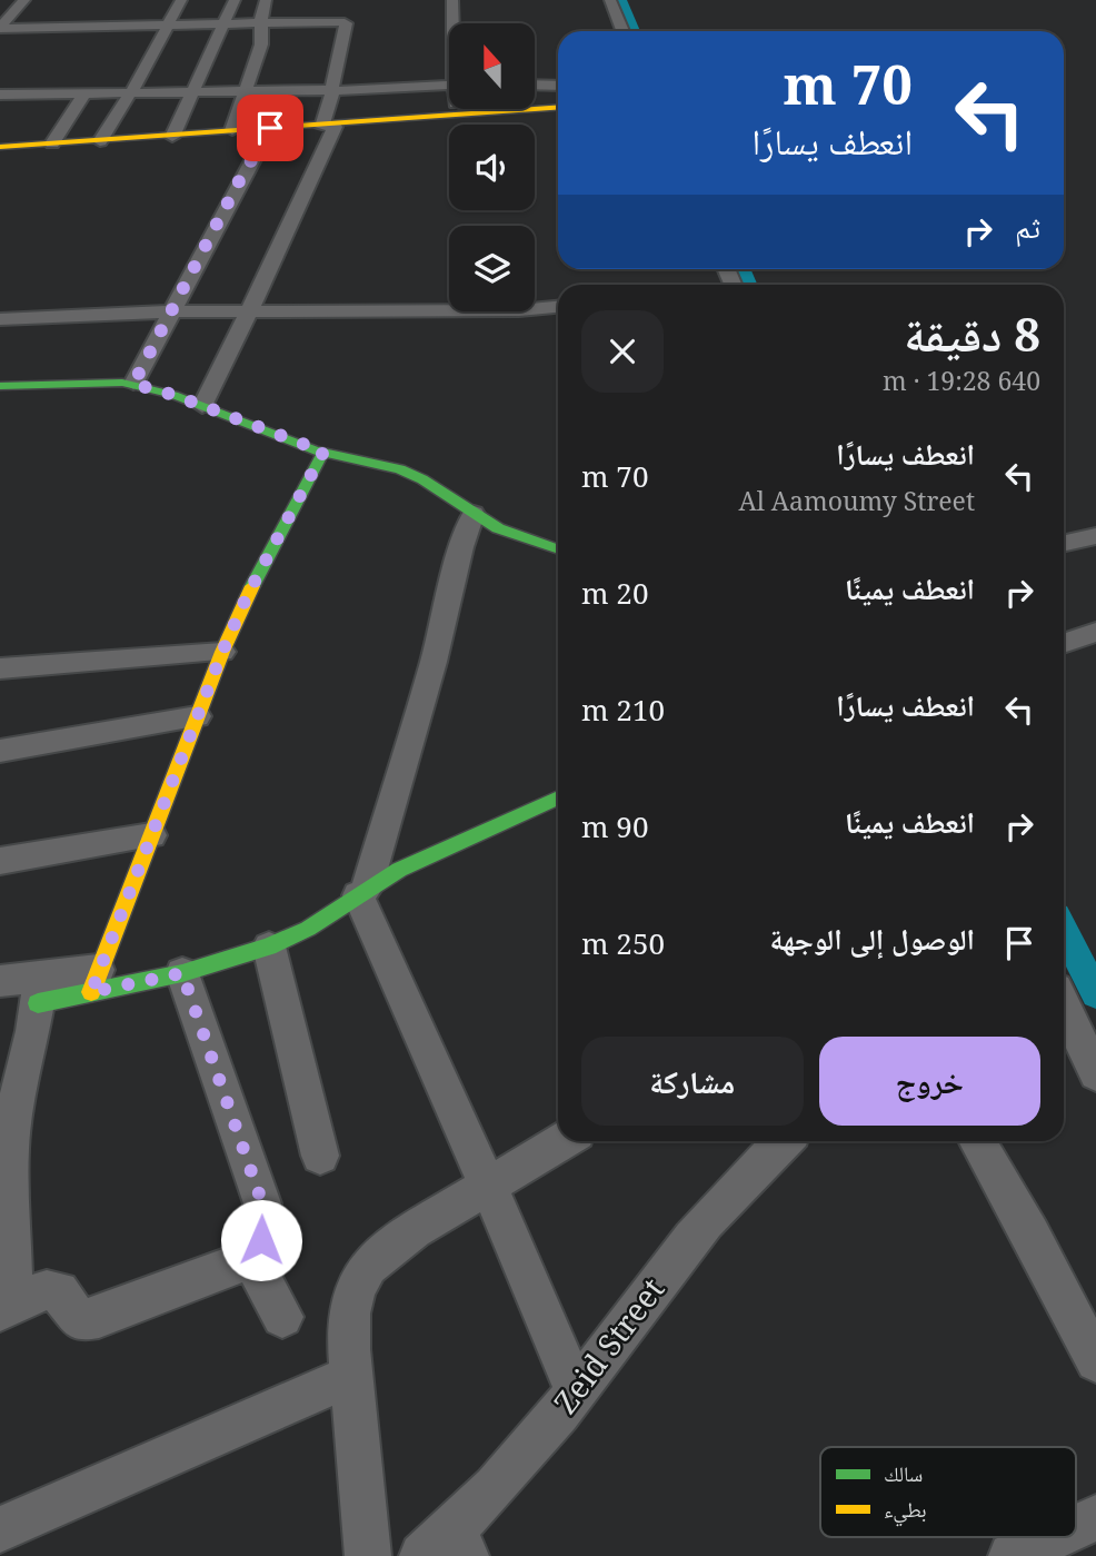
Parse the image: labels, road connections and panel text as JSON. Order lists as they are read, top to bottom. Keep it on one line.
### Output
{"streets":{"street":["Zeid Street"]},"legend":["سالك","بطيء"],"north":"top","page":{"turn":["70 m","انعطف يسارًا"],"then":"ثم","heading":["8 دقيقة","640 m · 19:28"],"list":[{"name":"انعطف يسارًا","note":"Al Aamoumy Street","value":"70 m"},{"name":"انعطف يمينًا","value":"20 m"},{"name":"انعطف يسارًا","value":"210 m"},{"name":"انعطف يمينًا","value":"90 m"},{"name":"الوصول إلى الوجهة","value":"250 m"}],"buttons":["خروج","مشاركة"]}}
